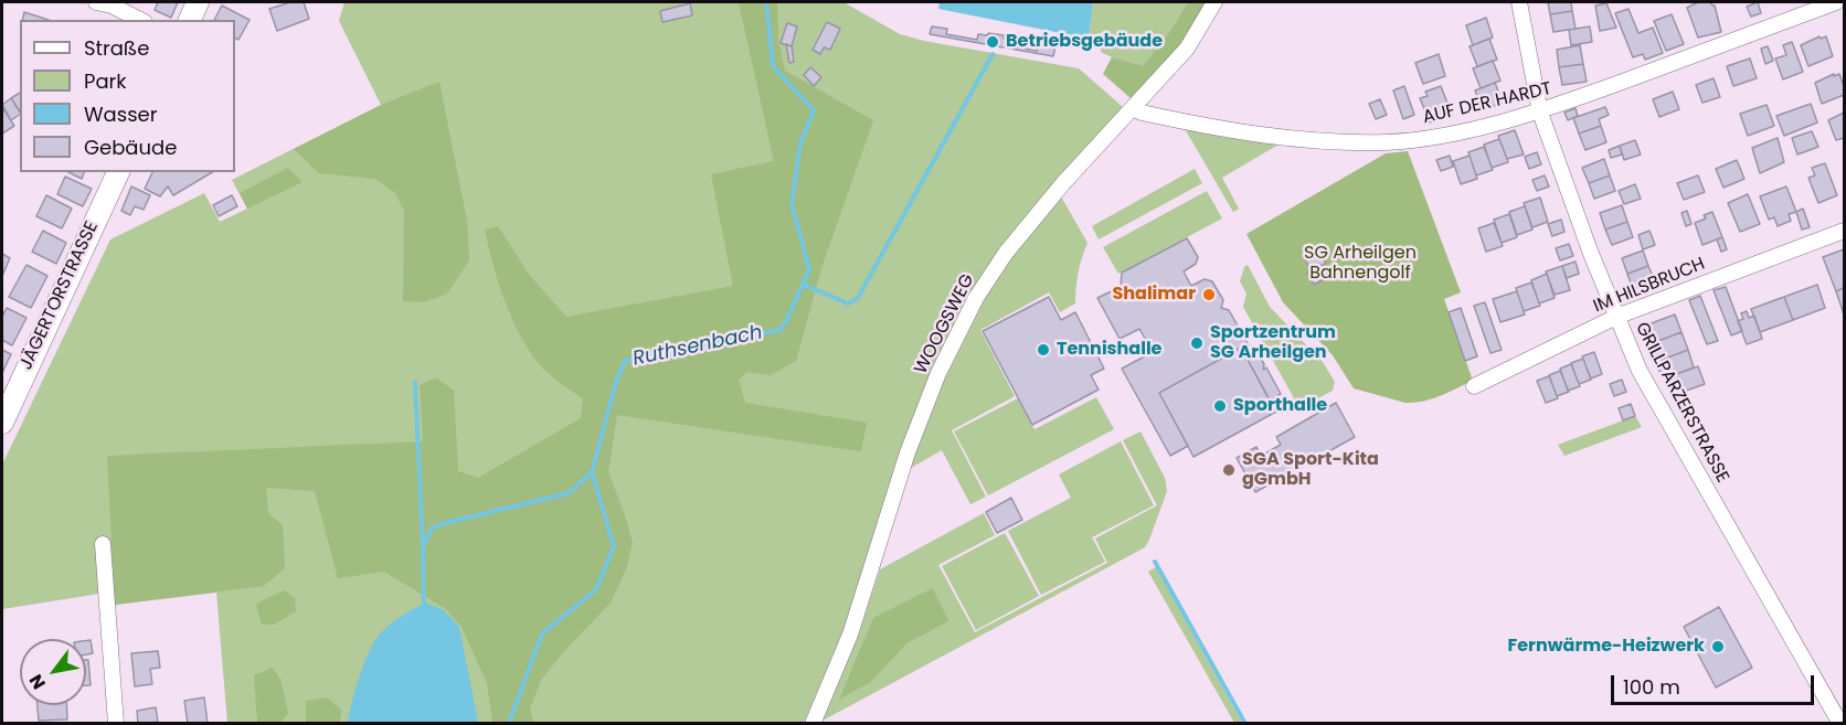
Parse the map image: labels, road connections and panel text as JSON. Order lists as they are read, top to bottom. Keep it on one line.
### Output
{"streets":{"street":["AUF DER HARDT","IM HILSBRUCH","JÄGERTORSTRASSE","WOOGSWEG","GRILLPARZERSTRASSE"]},"crossings":[["AUF DER HARDT","WOOGSWEG"],["AUF DER HARDT","GRILLPARZERSTRASSE"],["IM HILSBRUCH","GRILLPARZERSTRASSE"]],"water":["Ruthsenbach"],"parks":["SG Arheilgen Bahnengolf"],"places":["Betriebsgebäude","Shalimar","Sportzentrum SG Arheilgen","Tennishalle","Sporthalle","SGA Sport-Kita gGmbH","Fernwärme-Heizwerk"],"legend":["Straße","Park","Wasser","Gebäude"],"scale_bar":"100 m","north":"bottom left"}
